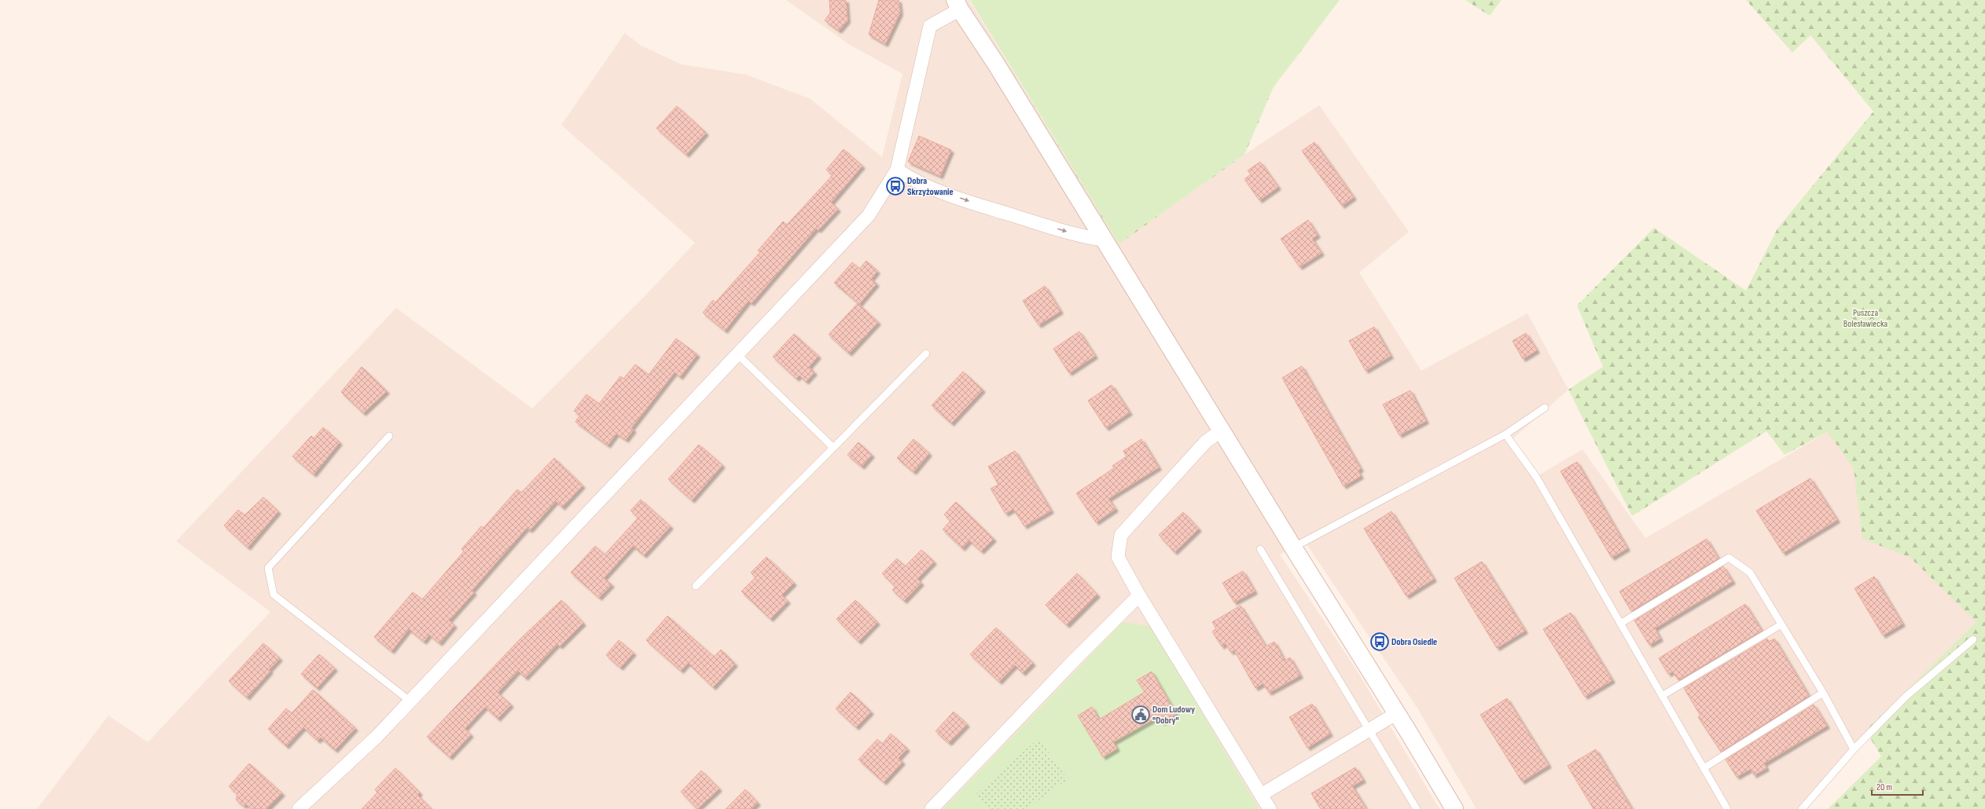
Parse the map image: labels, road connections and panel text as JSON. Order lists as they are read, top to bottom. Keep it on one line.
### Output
{"parks":["Puszcza Bolesławiecka"],"places":{"bus stop":["Dobra Skrzyżowanie","Dobra Osiedle"],"public building":["Dom Ludowy \"Dobry\""]},"scale_bar":"20 m"}
